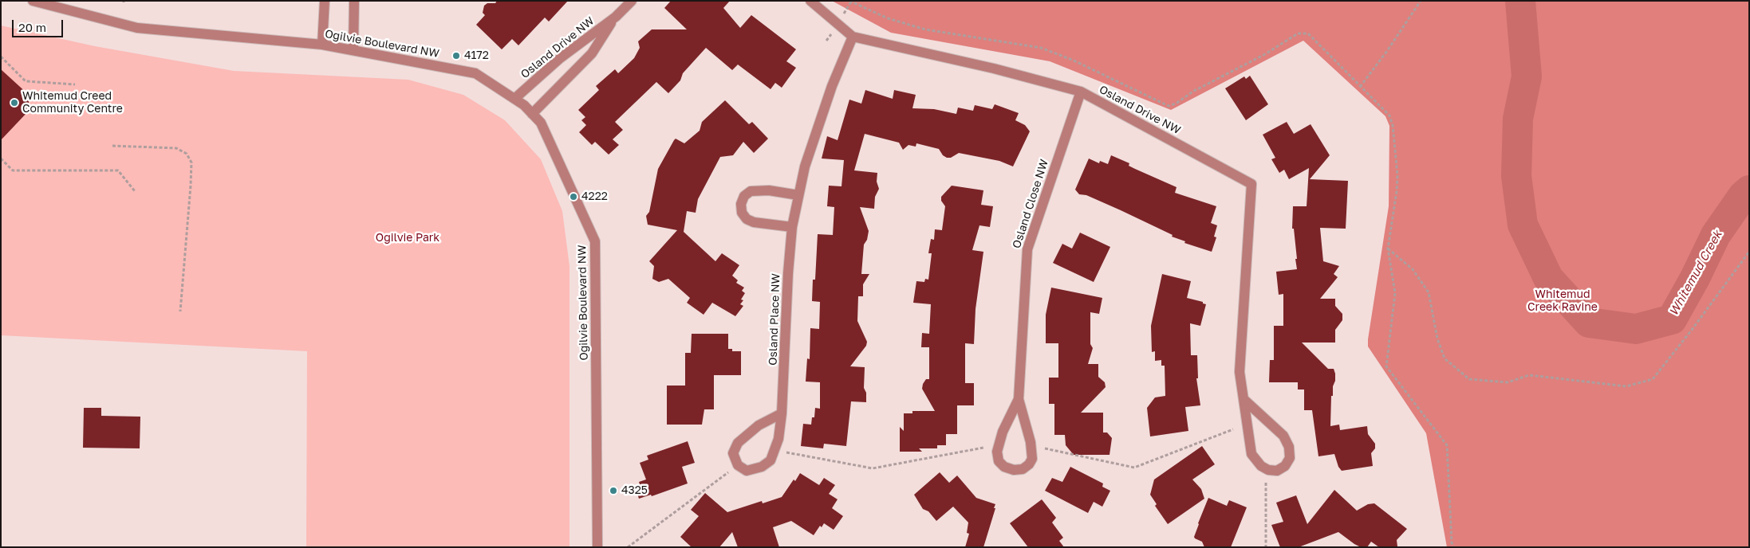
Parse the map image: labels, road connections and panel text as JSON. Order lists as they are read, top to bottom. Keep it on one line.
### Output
{"streets":{"street":["Ogilvie Boulevard NW","Osland Drive NW","Osland Close NW","Osland Place NW"]},"crossings":[["Ogilvie Boulevard NW","Osland Drive NW"],["Osland Drive NW","Osland Close NW"],["Osland Drive NW","Osland Place NW"]],"water":["Whitemud Creek"],"parks":["Ogilvie Park","Whitemud Creek Ravine"],"places":["4172","Whitemud Creed Community Centre","4222","4325"],"scale_bar":"20 m"}
